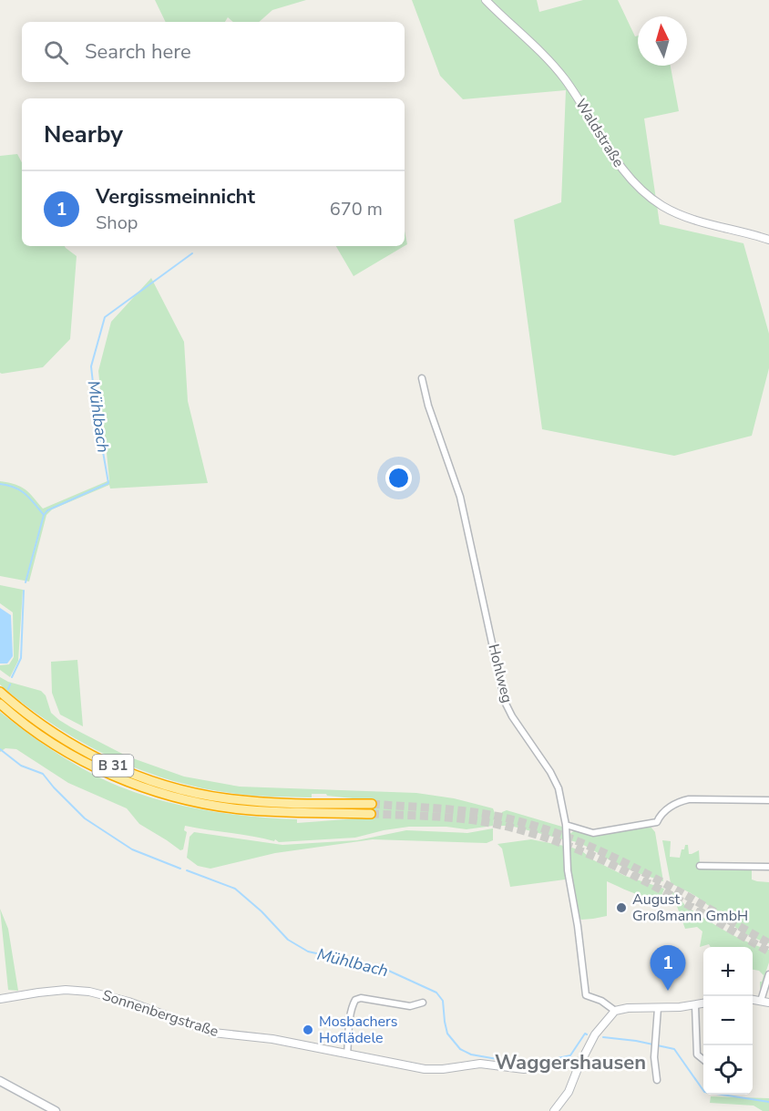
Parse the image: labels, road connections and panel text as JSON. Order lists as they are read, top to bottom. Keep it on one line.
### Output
{"streets":{"highway":["B 31"],"street":["Waldstraße","Hohlweg","Sonnenbergstraße"]},"districts":["Waggershausen"],"water":["Mühlbach"],"places":["August Großmann GmbH","Mosbachers Hoflädele"],"north":"top","page":{"search":"Search here","heading":"Nearby","list":[{"mark":"1","name":"Vergissmeinnicht","note":"Shop","value":"670 m"}],"pins":"1","map_buttons":["+","−"]}}
